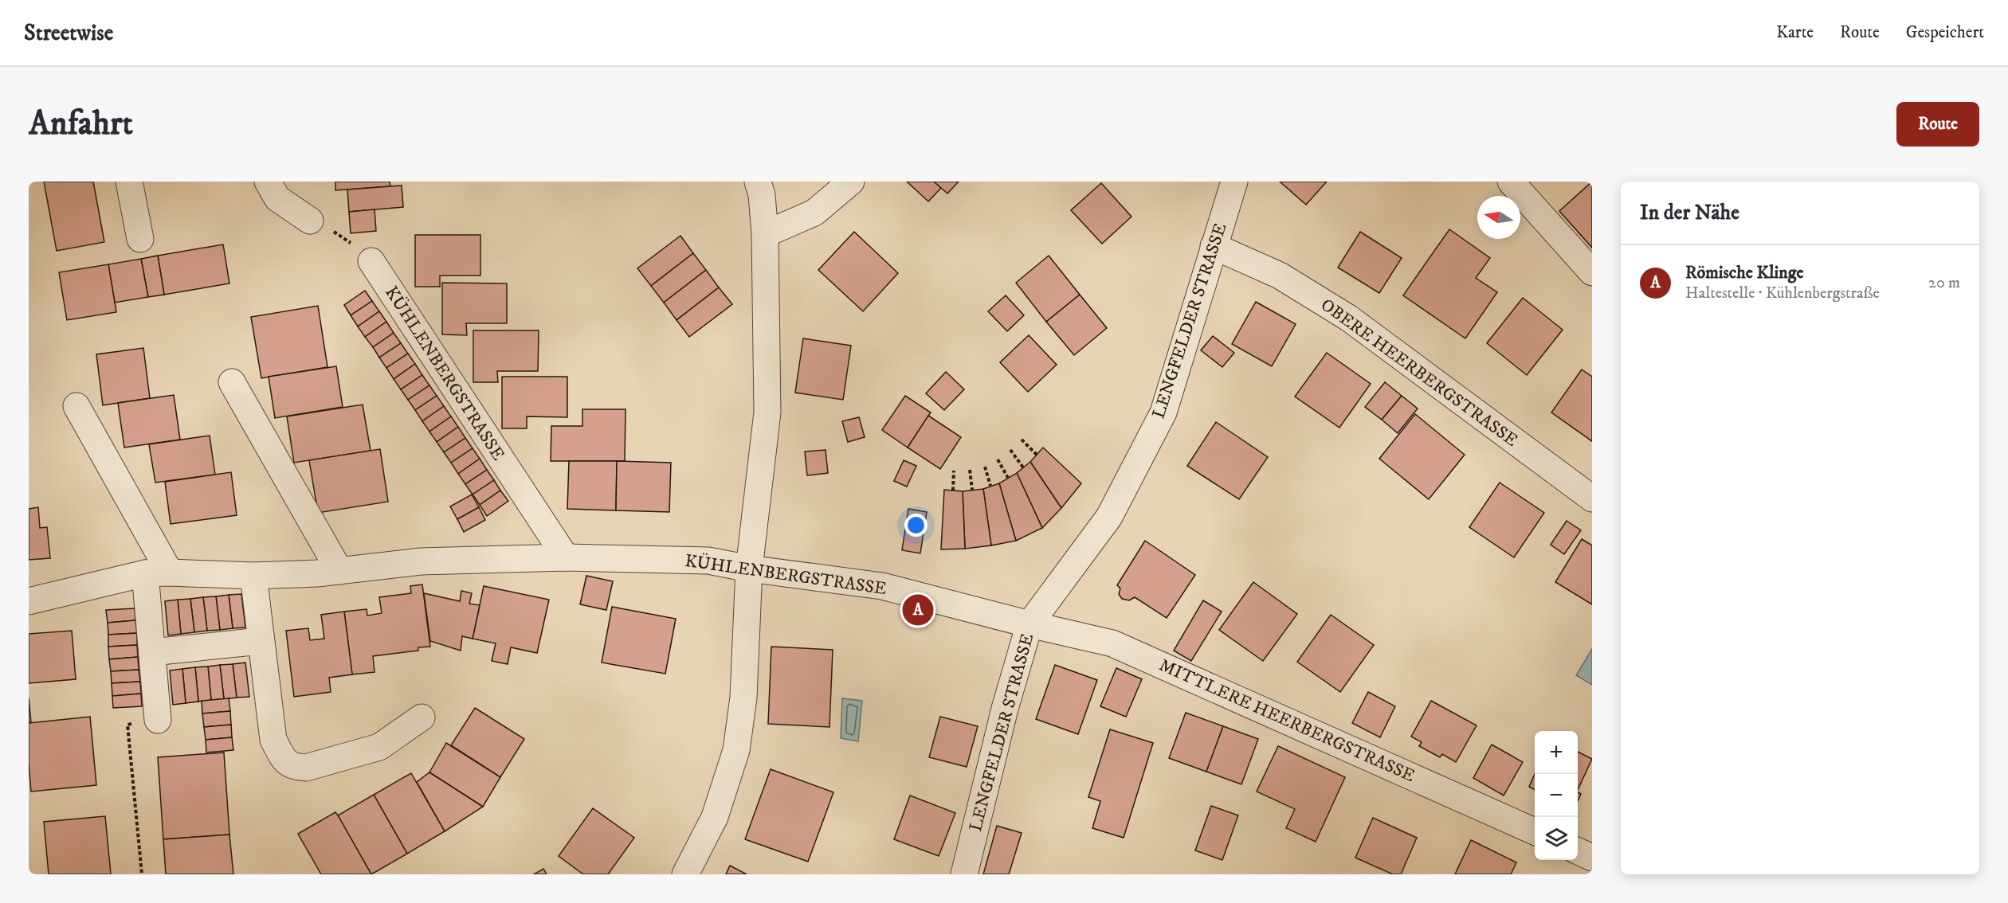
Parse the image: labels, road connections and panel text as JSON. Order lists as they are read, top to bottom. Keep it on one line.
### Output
{"streets":{"street":["LENGFELDER STRASSE","OBERE HEERBERGSTRASSE","KÜHLENBERGSTRASSE","MITTLERE HEERBERGSTRASSE"]},"crossings":[["LENGFELDER STRASSE","OBERE HEERBERGSTRASSE"],["LENGFELDER STRASSE","KÜHLENBERGSTRASSE"],["LENGFELDER STRASSE","MITTLERE HEERBERGSTRASSE"],["KÜHLENBERGSTRASSE","MITTLERE HEERBERGSTRASSE"]],"north":"left","page":{"header":"Streetwise","nav":["Karte","Route","Gespeichert"],"buttons":"Route","title":"Anfahrt","heading":"In der Nähe","list":[{"mark":"A","name":"Römische Klinge","note":"Haltestelle · Kühlenbergstraße","value":"20 m"}],"pins":"A","map_buttons":["+","−"]}}
